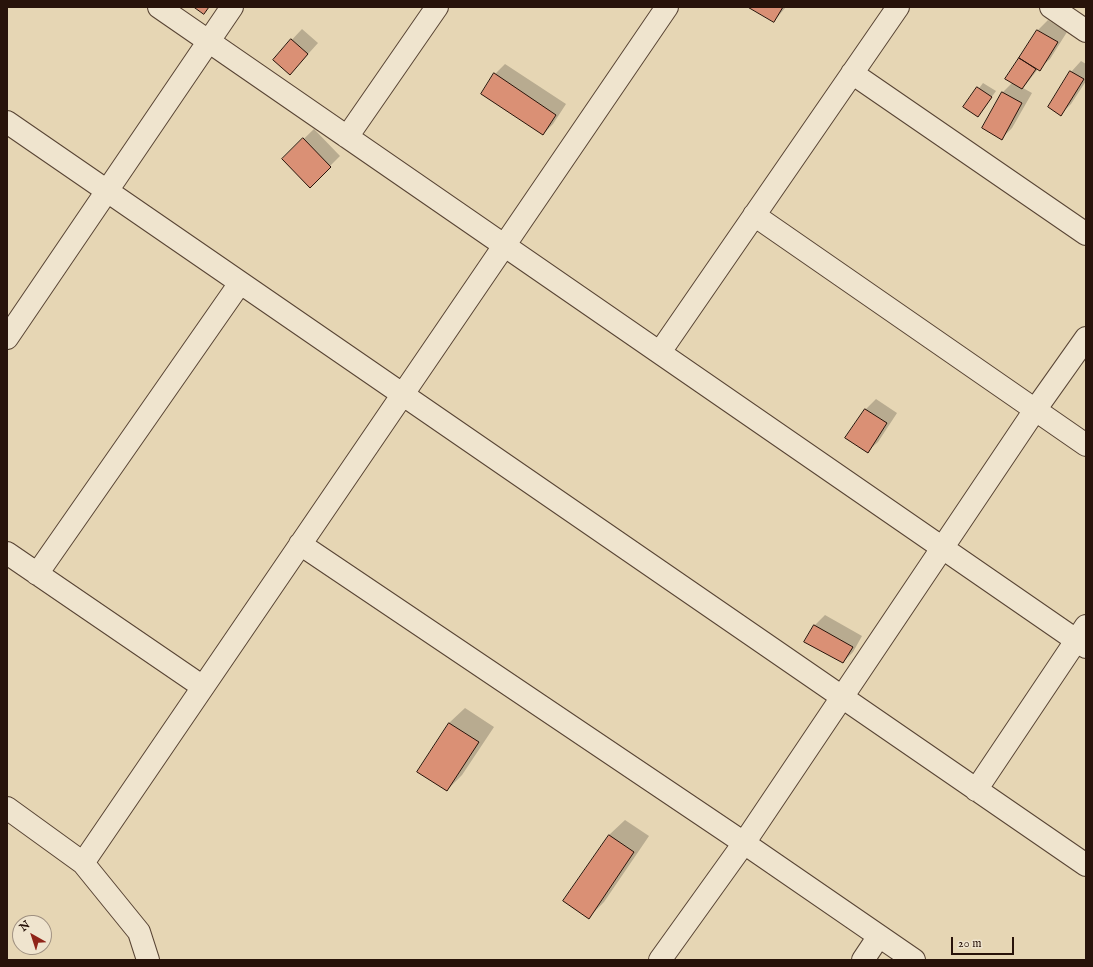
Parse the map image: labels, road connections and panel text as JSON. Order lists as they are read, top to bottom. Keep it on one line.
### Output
{"scale_bar":"20 m","north":"top left"}
